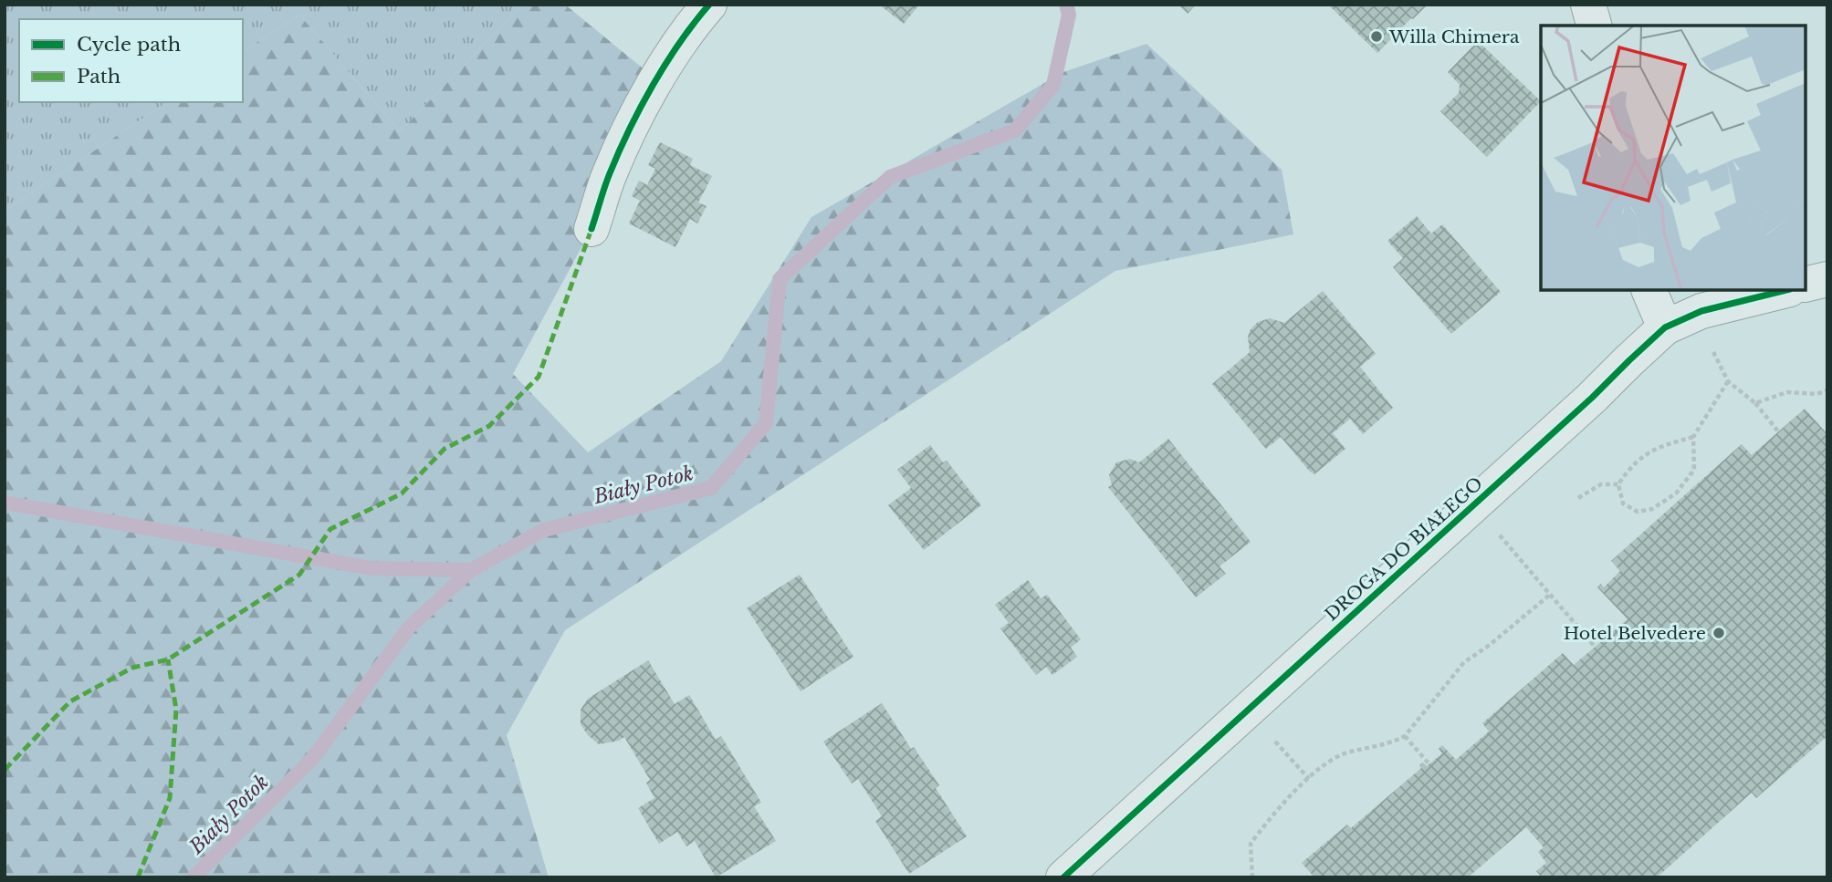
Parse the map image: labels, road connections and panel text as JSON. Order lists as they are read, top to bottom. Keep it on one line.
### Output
{"streets":{"street":["DROGA DO BIAŁEGO"]},"water":["Biały Potok"],"places":["Willa Chimera","Hotel Belvedere"],"legend":["Cycle path","Path"]}
